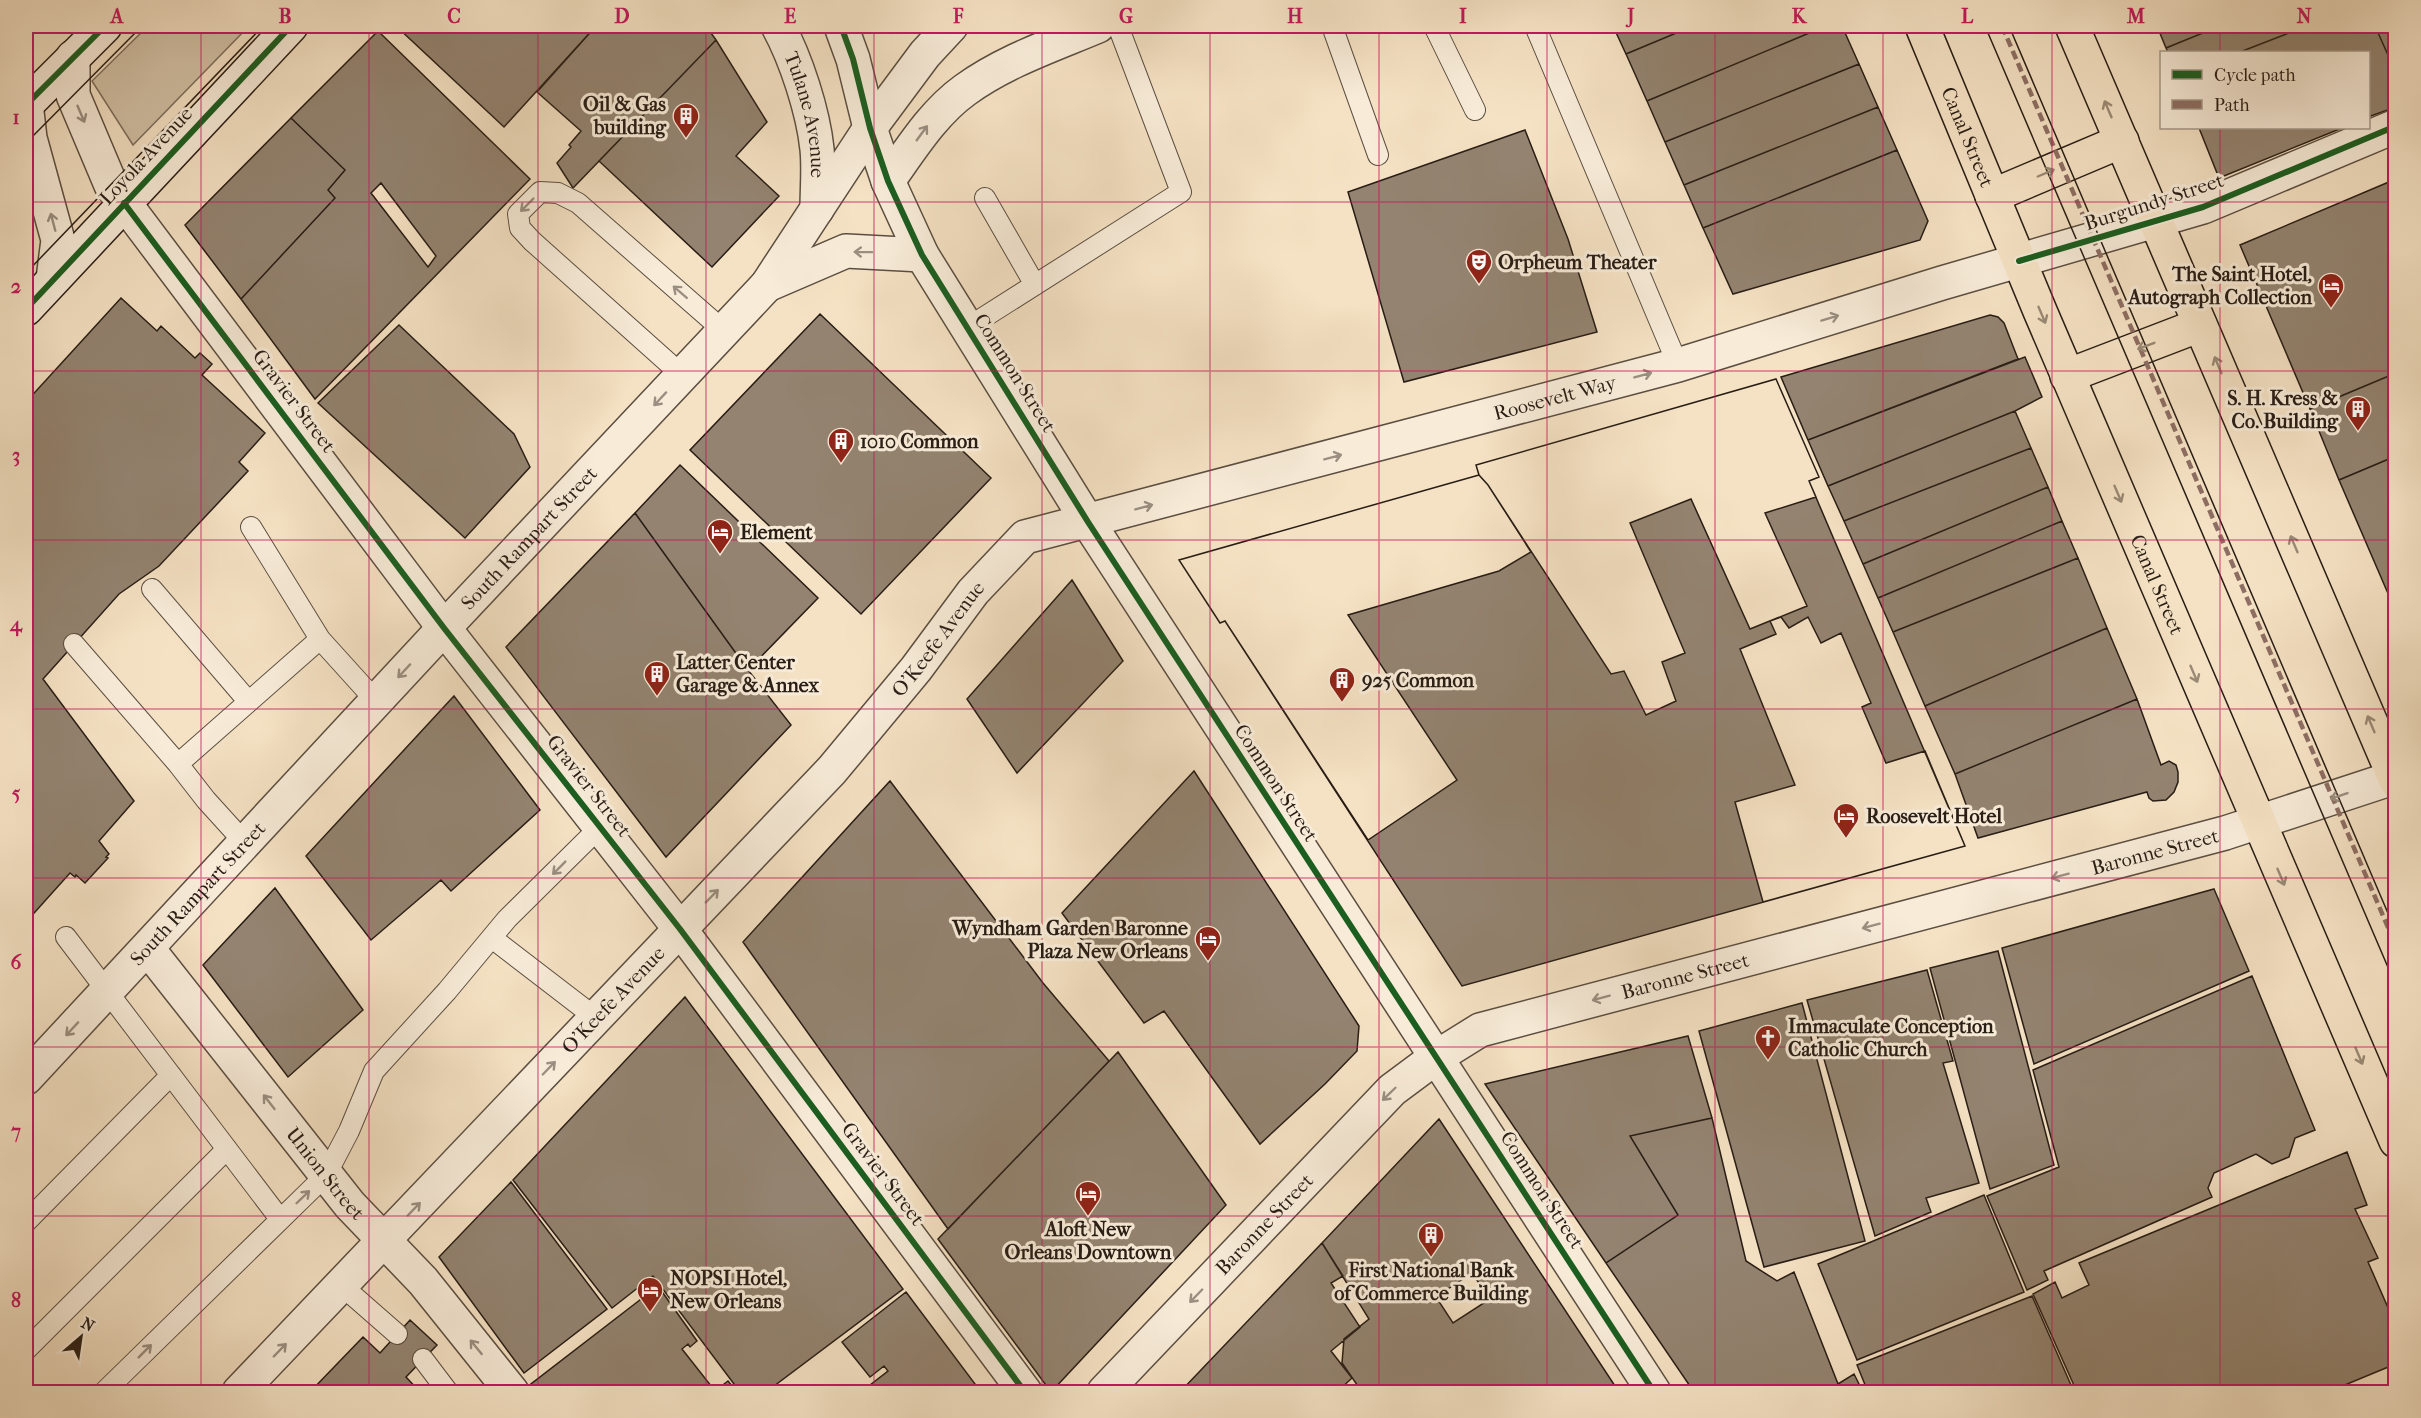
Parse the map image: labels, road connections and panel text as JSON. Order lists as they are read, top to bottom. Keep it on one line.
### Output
{"streets":{"main road":["Canal Street"],"street":["Tulane Avenue","Loyola Avenue","Burgundy Street","Common Street","Roosevelt Way","Gravier Street","South Rampart Street","O'Keefe Avenue","Baronne Street","Union Street"]},"crossings":[["Tulane Avenue","South Rampart Street"],["Canal Street","Burgundy Street"],["Canal Street","Roosevelt Way"],["Canal Street","Baronne Street"],["Loyola Avenue","Gravier Street"],["Burgundy Street","Roosevelt Way"],["Common Street","Roosevelt Way"],["Common Street","O'Keefe Avenue"],["Common Street","Baronne Street"],["Roosevelt Way","O'Keefe Avenue"],["Gravier Street","South Rampart Street"],["Gravier Street","O'Keefe Avenue"],["South Rampart Street","Union Street"],["O'Keefe Avenue","Union Street"]],"one_way":["Roosevelt Way","South Rampart Street","O'Keefe Avenue","Baronne Street","Union Street"],"places":{"building":["Oil & Gas building","S. H. Kress & Co. Building","1010 Common","Latter Center Garage & Annex","925 Common","First National Bank of Commerce Building"],"theatre":["Orpheum Theater"],"hotel":["The Saint Hotel, Autograph Collection","Element","Roosevelt Hotel","Wyndham Garden Baronne Plaza New Orleans","Aloft New Orleans Downtown","NOPSI Hotel, New Orleans"],"church":["Immaculate Conception Catholic Church"]},"legend":["Cycle path","Path"],"north":"top right","grid":{"columns":["A","B","C","D","E","F","G","H","I","J","K","L","M","N"],"rows":["1","2","3","4","5","6","7","8"]}}
